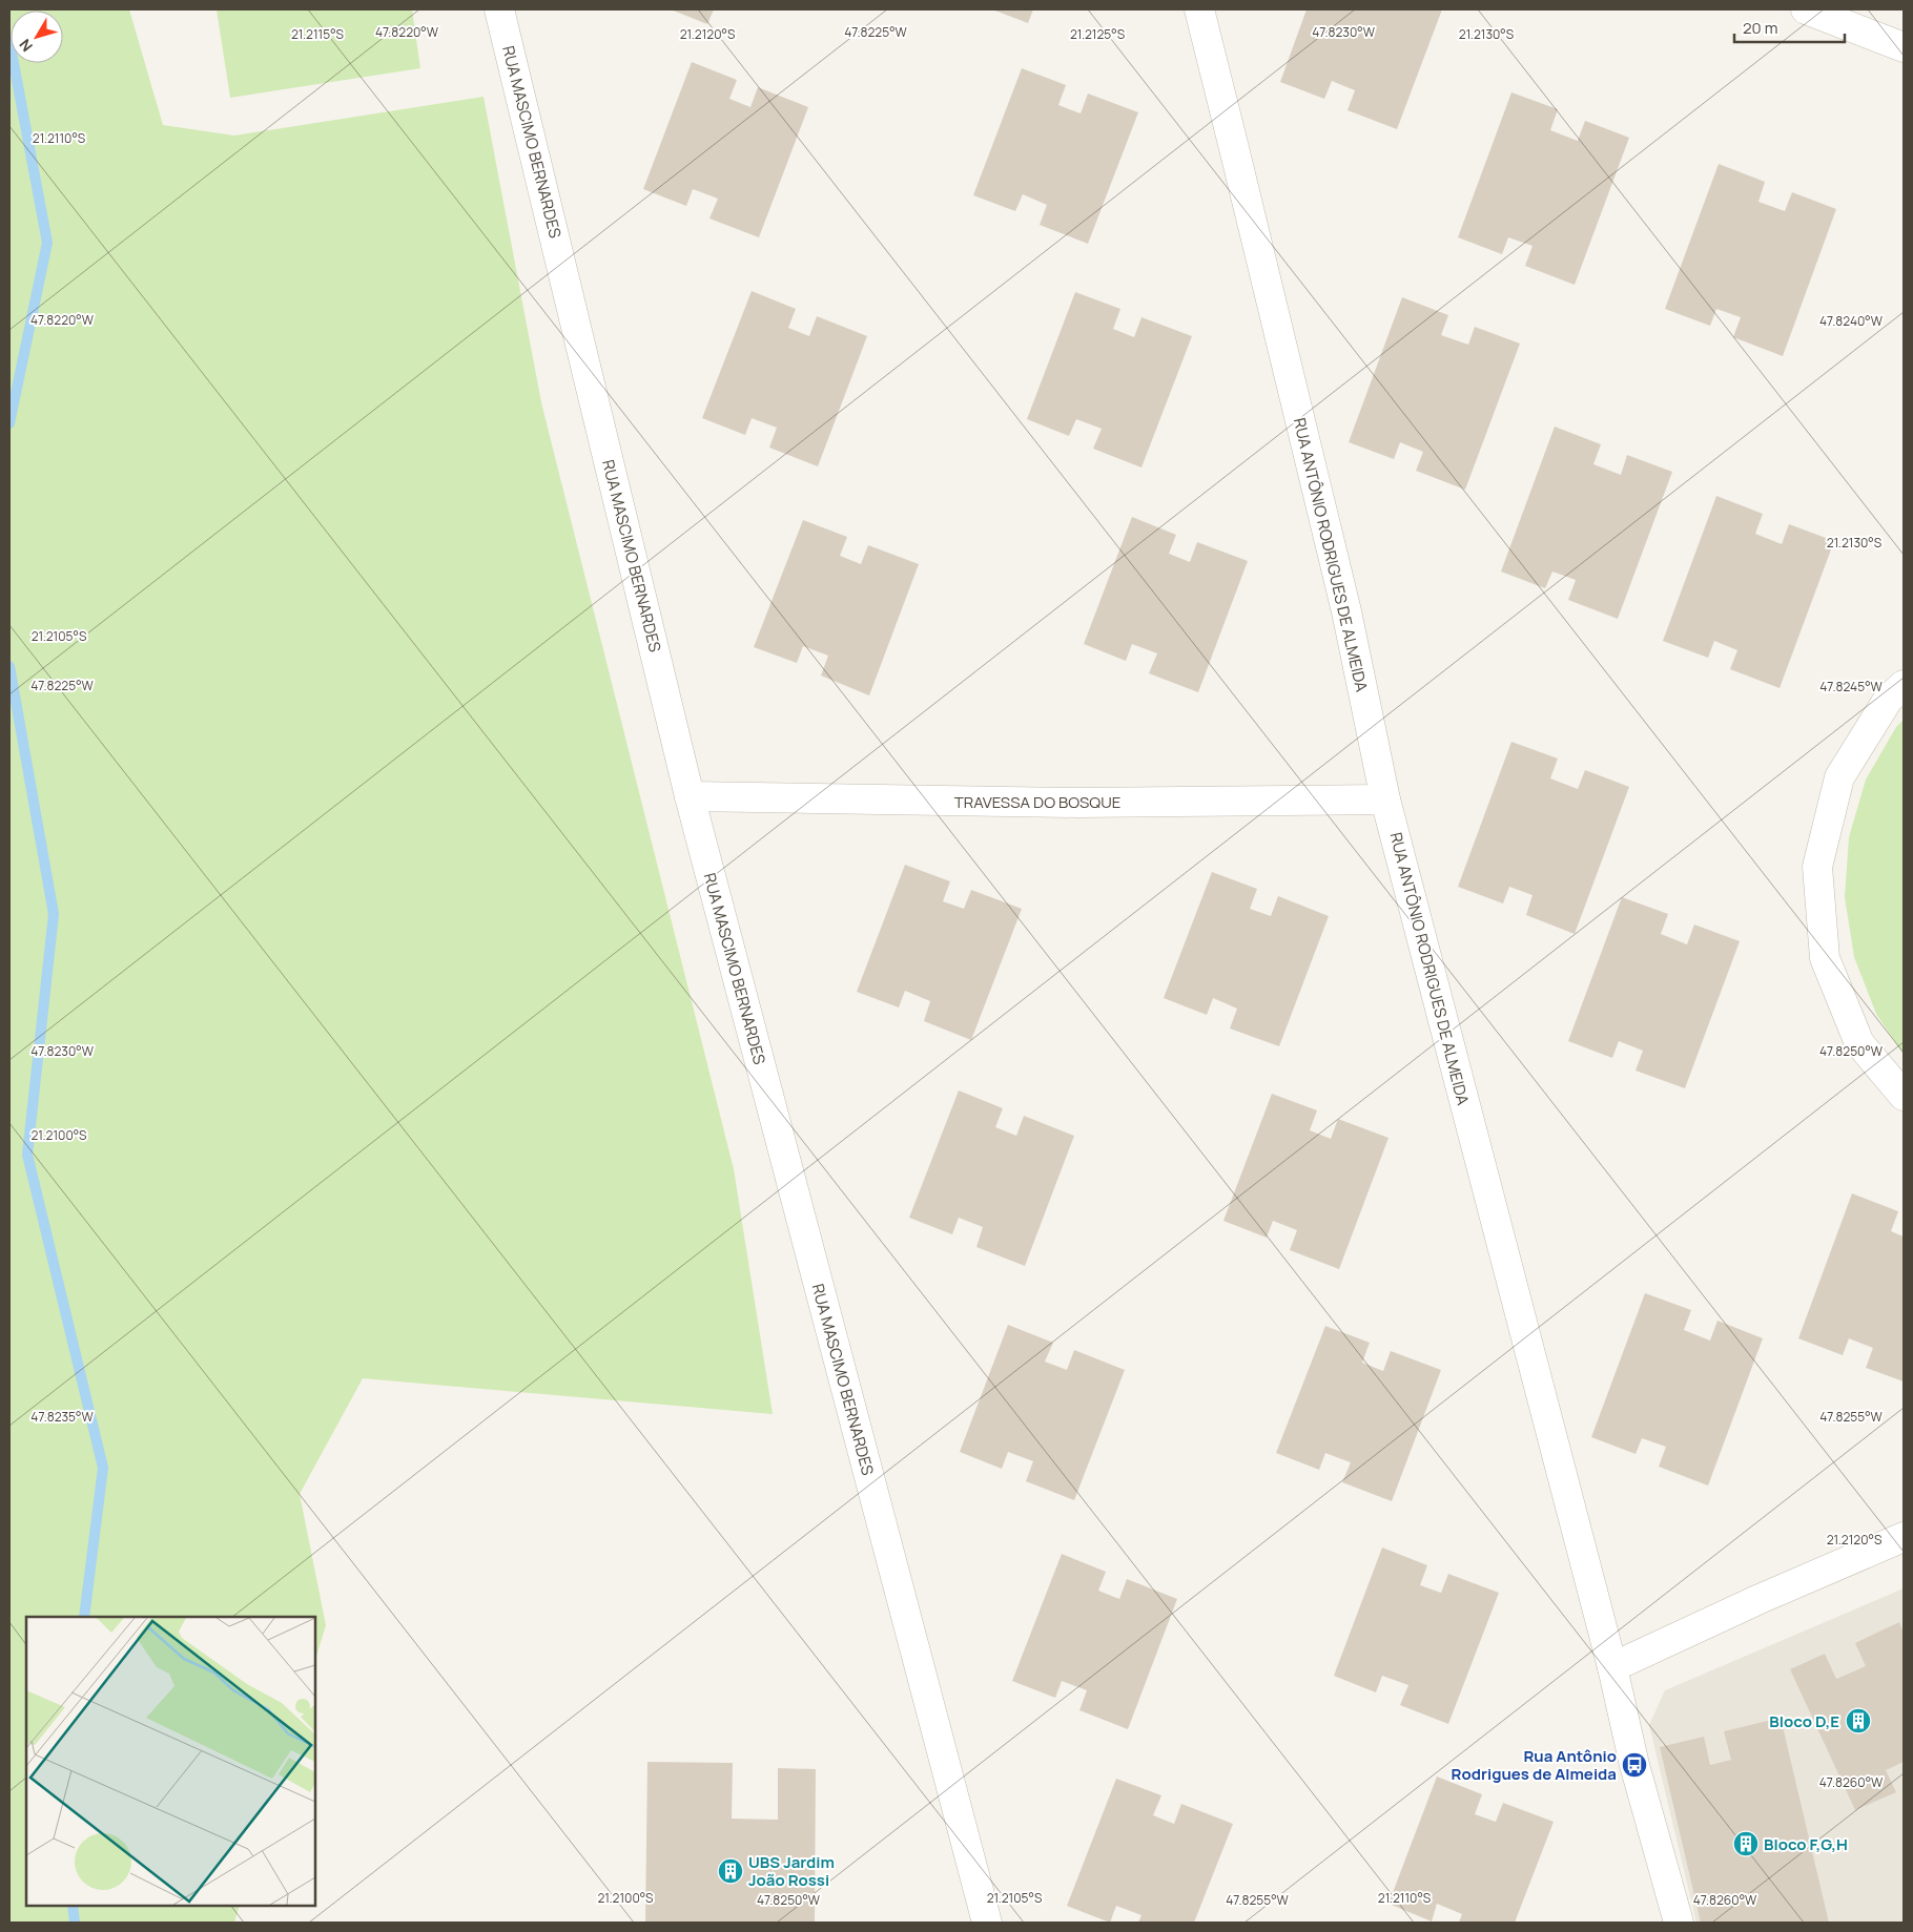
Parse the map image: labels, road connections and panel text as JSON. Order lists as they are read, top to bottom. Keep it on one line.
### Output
{"streets":{"street":["RUA MASCIMO BERNARDES","RUA ANTÔNIO RODRIGUES DE ALMEIDA","TRAVESSA DO BOSQUE"]},"crossings":[["RUA MASCIMO BERNARDES","TRAVESSA DO BOSQUE"],["RUA ANTÔNIO RODRIGUES DE ALMEIDA","TRAVESSA DO BOSQUE"]],"places":{"building":["Bloco D,E","Bloco F,G,H","UBS Jardim João Rossi"],"bus stop":["Rua Antônio Rodrigues de Almeida"]},"scale_bar":"20 m","north":"bottom left","coordinates":["47.8220°W","47.8225°W","47.8230°W","21.2115°S","21.2120°S","21.2125°S","21.2130°S","21.2110°S","47.8240°W","21.2105°S","47.8245°W","47.8250°W","21.2100°S","47.8235°W","47.8255°W","47.8260°W"]}
